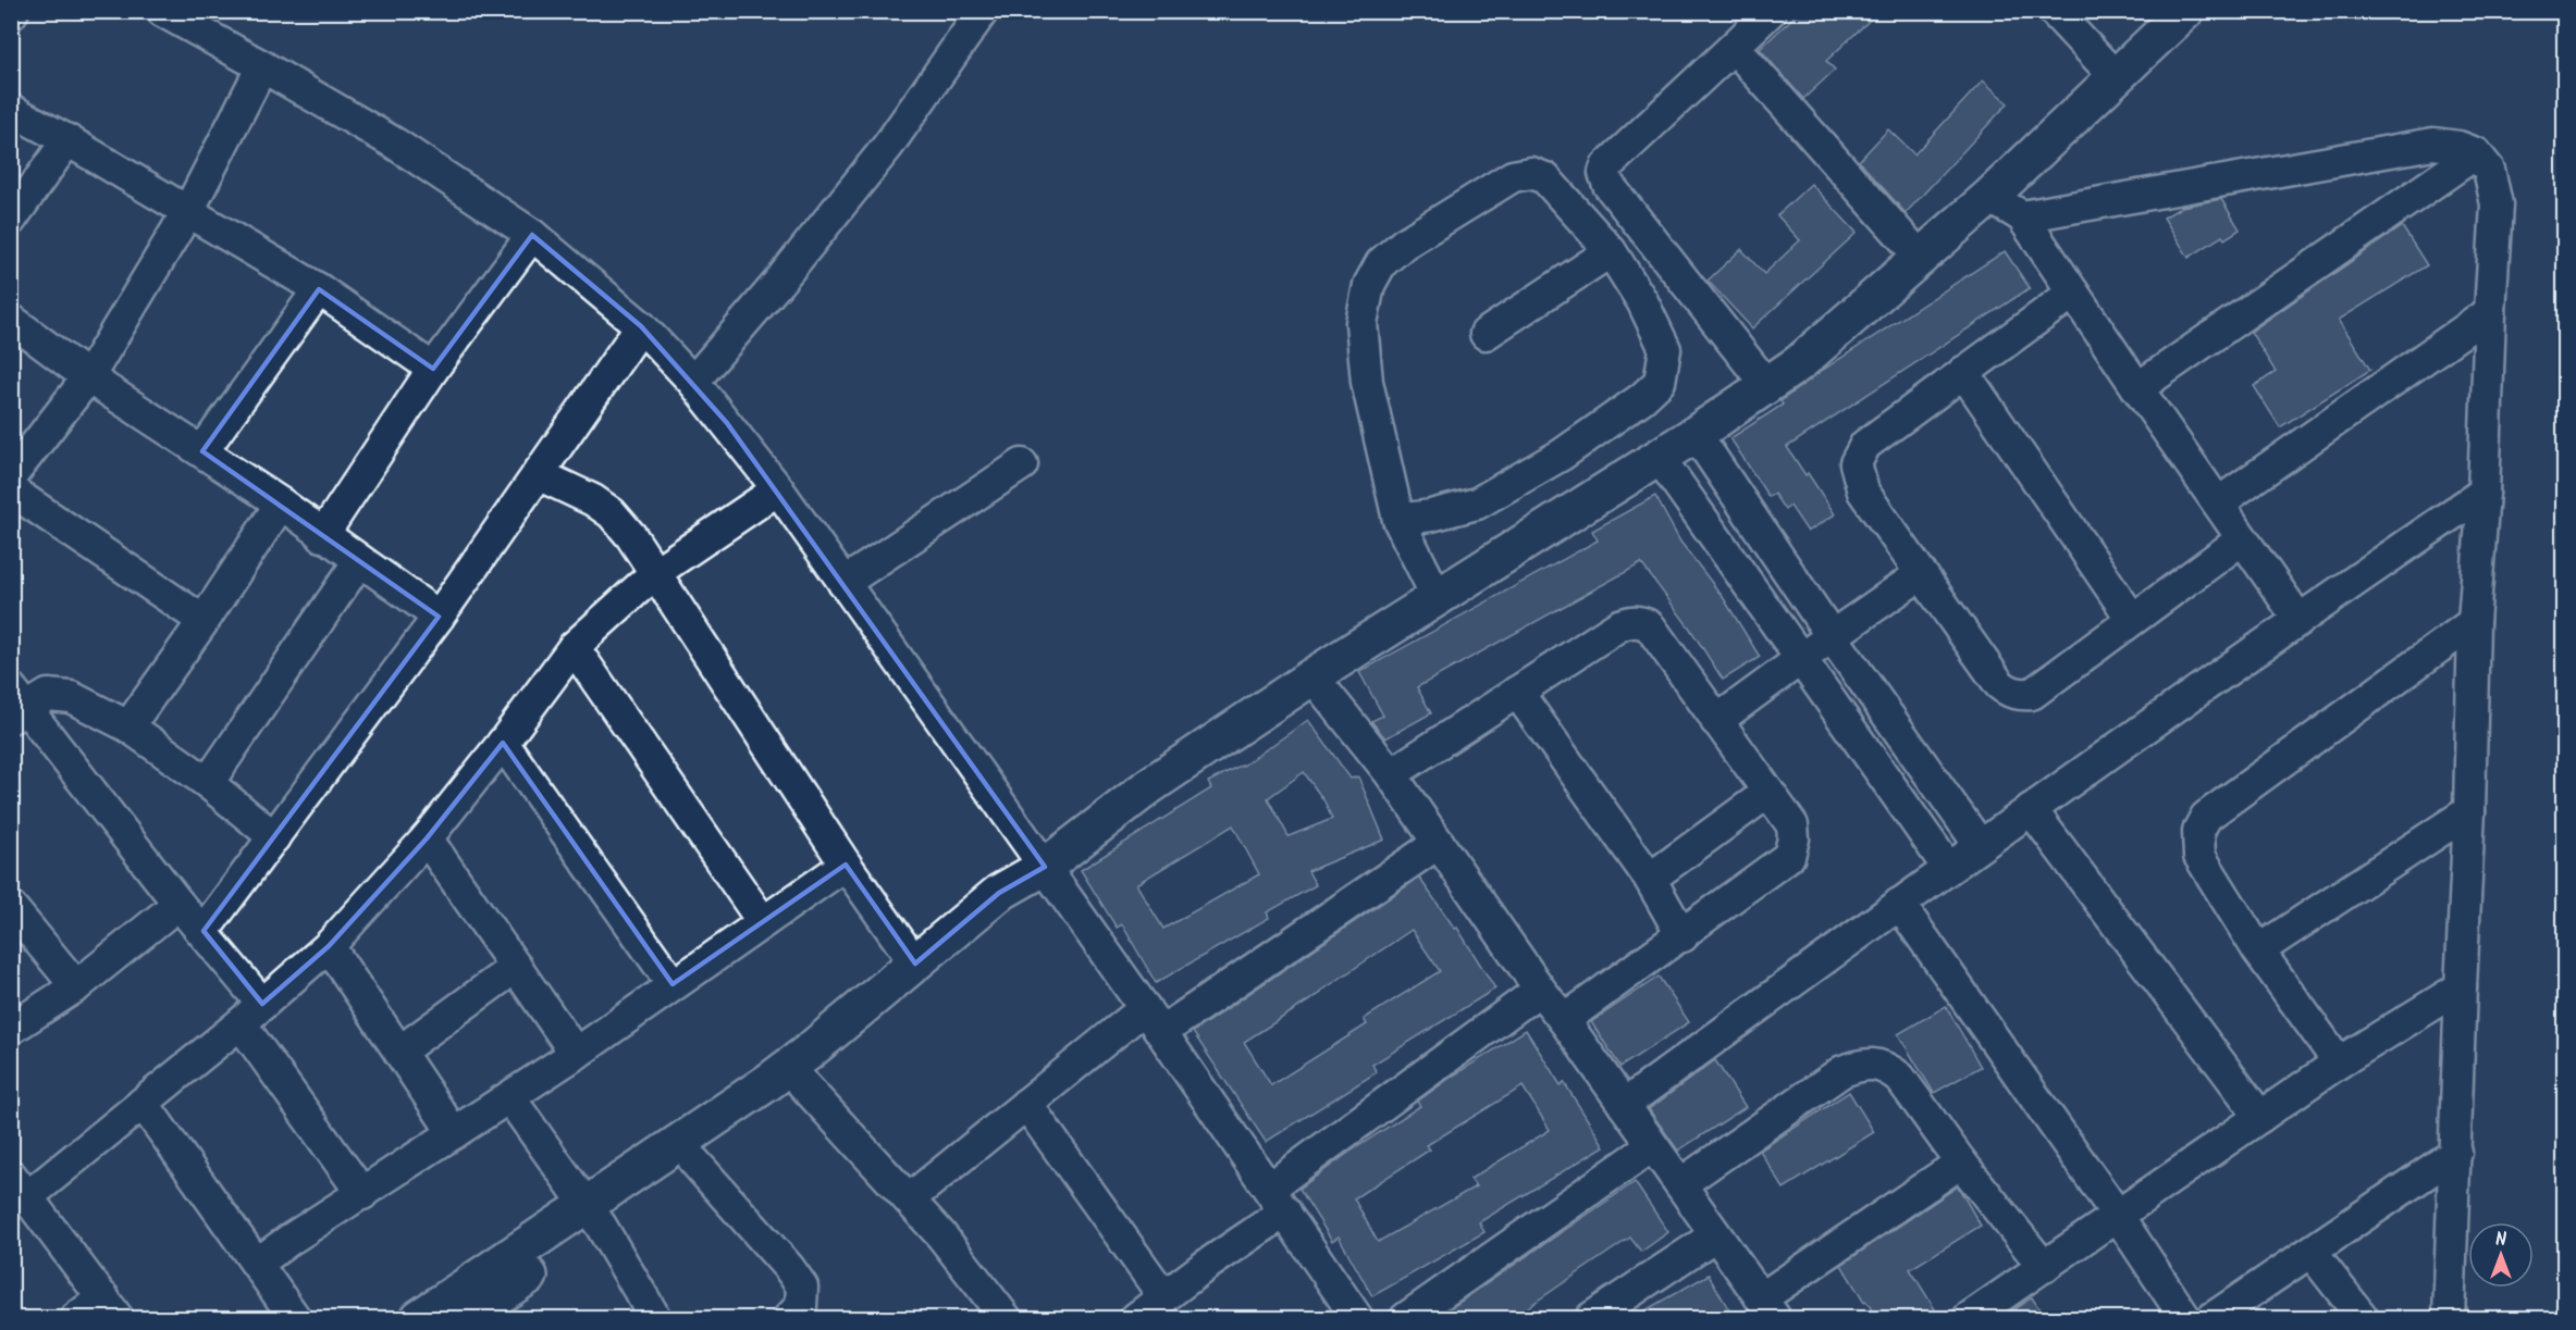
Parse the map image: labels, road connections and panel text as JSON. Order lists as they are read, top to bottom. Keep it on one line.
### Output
{"north":"top"}
